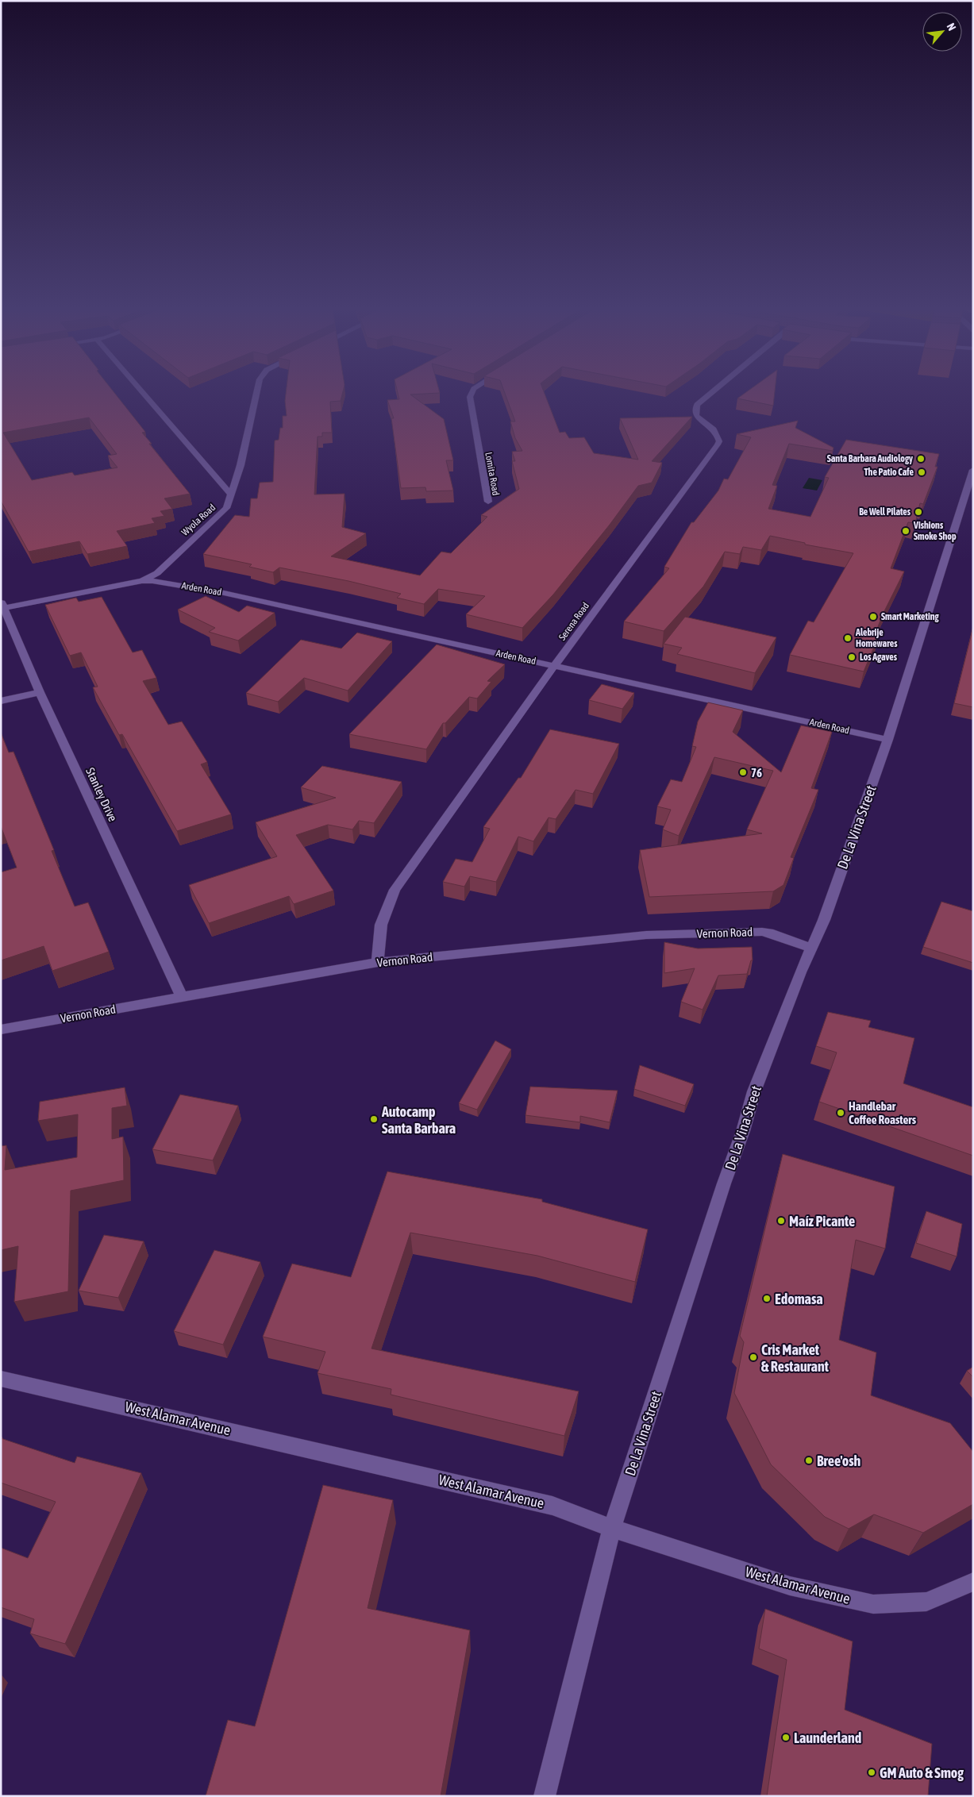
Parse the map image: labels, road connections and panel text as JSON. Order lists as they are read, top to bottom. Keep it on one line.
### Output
{"streets":{"street":["Lomita Road","Wyola Road","Arden Road","Serena Road","Stanley Drive","De La Vina Street","Vernon Road","West Alamar Avenue"]},"crossings":[["Wyola Road","Arden Road"],["Wyola Road","Stanley Drive"],["Arden Road","Serena Road"],["Arden Road","De La Vina Street"],["Serena Road","Vernon Road"],["Stanley Drive","Vernon Road"],["De La Vina Street","Vernon Road"],["De La Vina Street","West Alamar Avenue"]],"places":["Santa Barbara Audiology","The Patio Cafe","Be Well Pilates","Vishions Smoke Shop","Smart Marketing","Alebrije Homewares","Los Agaves","76","Handlebar Coffee Roasters","Autocamp Santa Barbara","Maíz Picante","Edomasa","Cris Market & Restaurant","Bree'osh","Launderland","GM Auto & Smog"],"north":"top right"}
